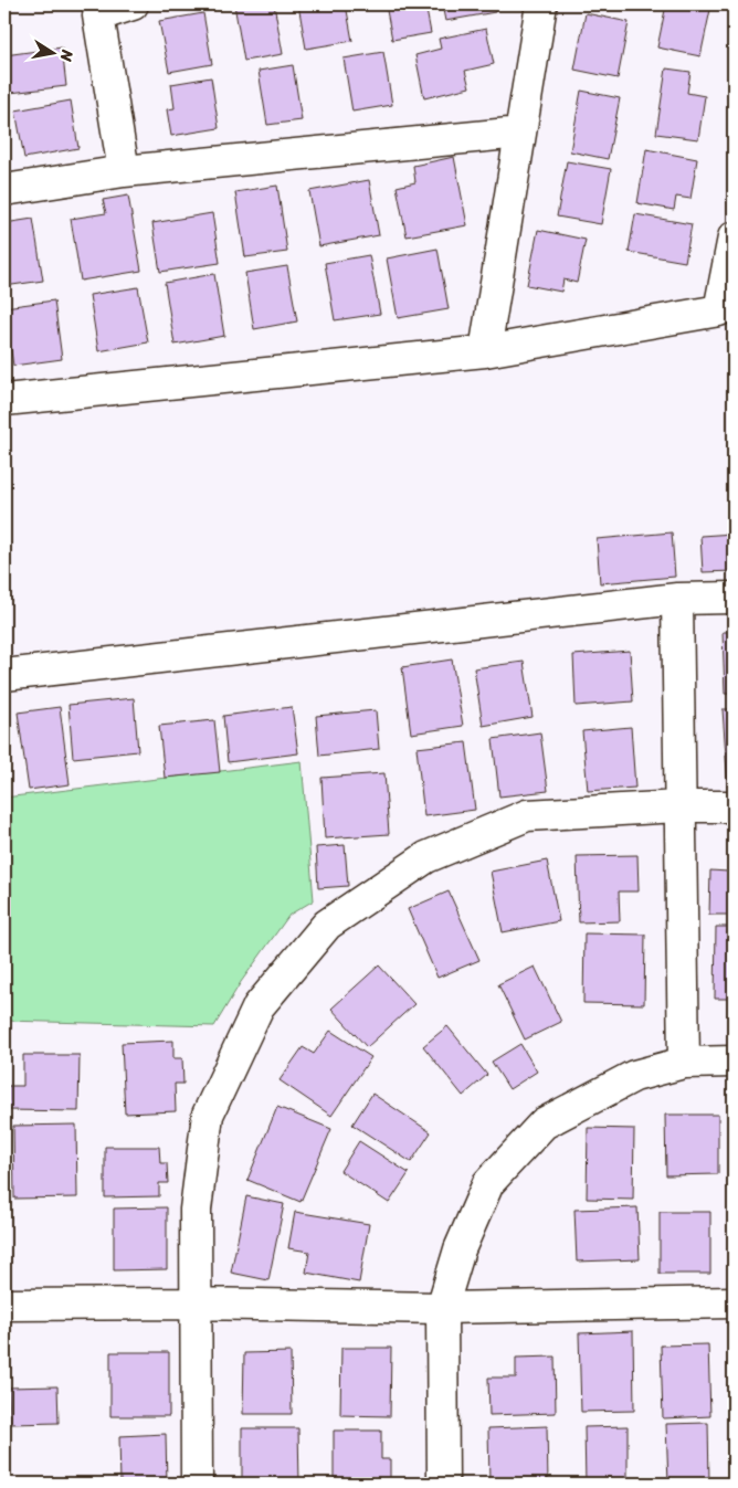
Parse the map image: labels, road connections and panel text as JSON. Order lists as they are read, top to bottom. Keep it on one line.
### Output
{"north":"right"}
